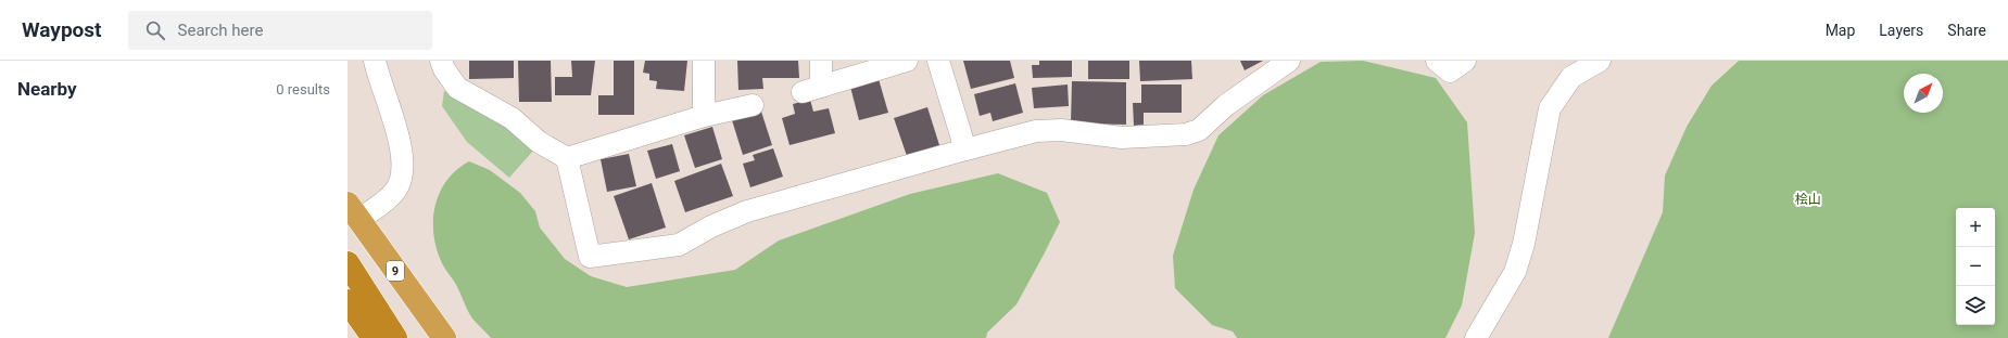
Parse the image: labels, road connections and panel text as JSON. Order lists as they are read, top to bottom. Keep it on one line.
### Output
{"streets":{"highway":["9"]},"parks":["桧山"],"north":"top right","page":{"header":"Waypost","search":"Search here","nav":["Map","Layers","Share"],"heading":["Nearby","0 results"],"map_buttons":["+","−"]}}
